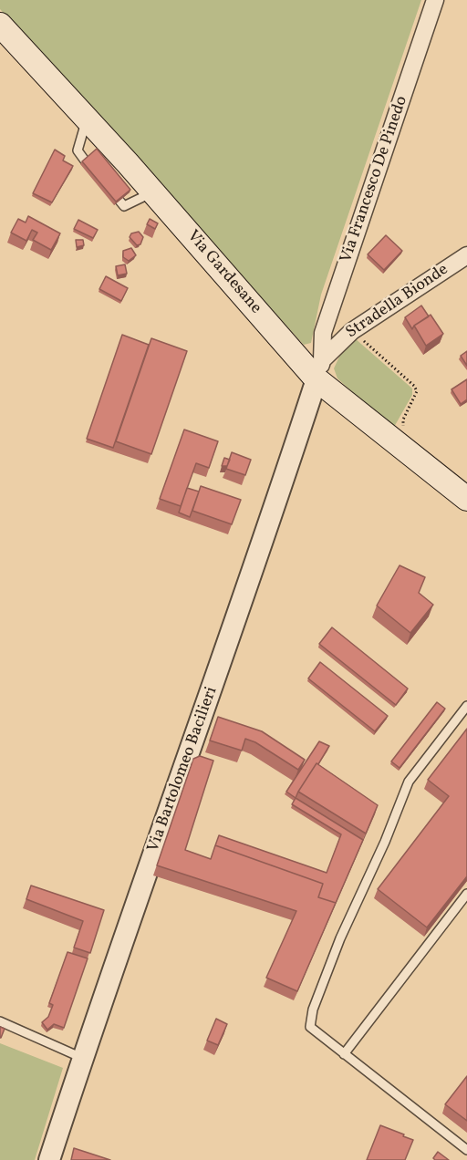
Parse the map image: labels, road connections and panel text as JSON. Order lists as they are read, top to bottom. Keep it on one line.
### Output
{"streets":{"main road":["Via Gardesane"],"street":["Via Francesco De Pinedo","Stradella Bionde","Via Bartolomeo Bacilieri"]},"crossings":[["Via Francesco De Pinedo","Via Gardesane"],["Via Francesco De Pinedo","Stradella Bionde"],["Via Francesco De Pinedo","Via Bartolomeo Bacilieri"],["Via Gardesane","Stradella Bionde"],["Via Gardesane","Via Bartolomeo Bacilieri"],["Stradella Bionde","Via Bartolomeo Bacilieri"]]}
